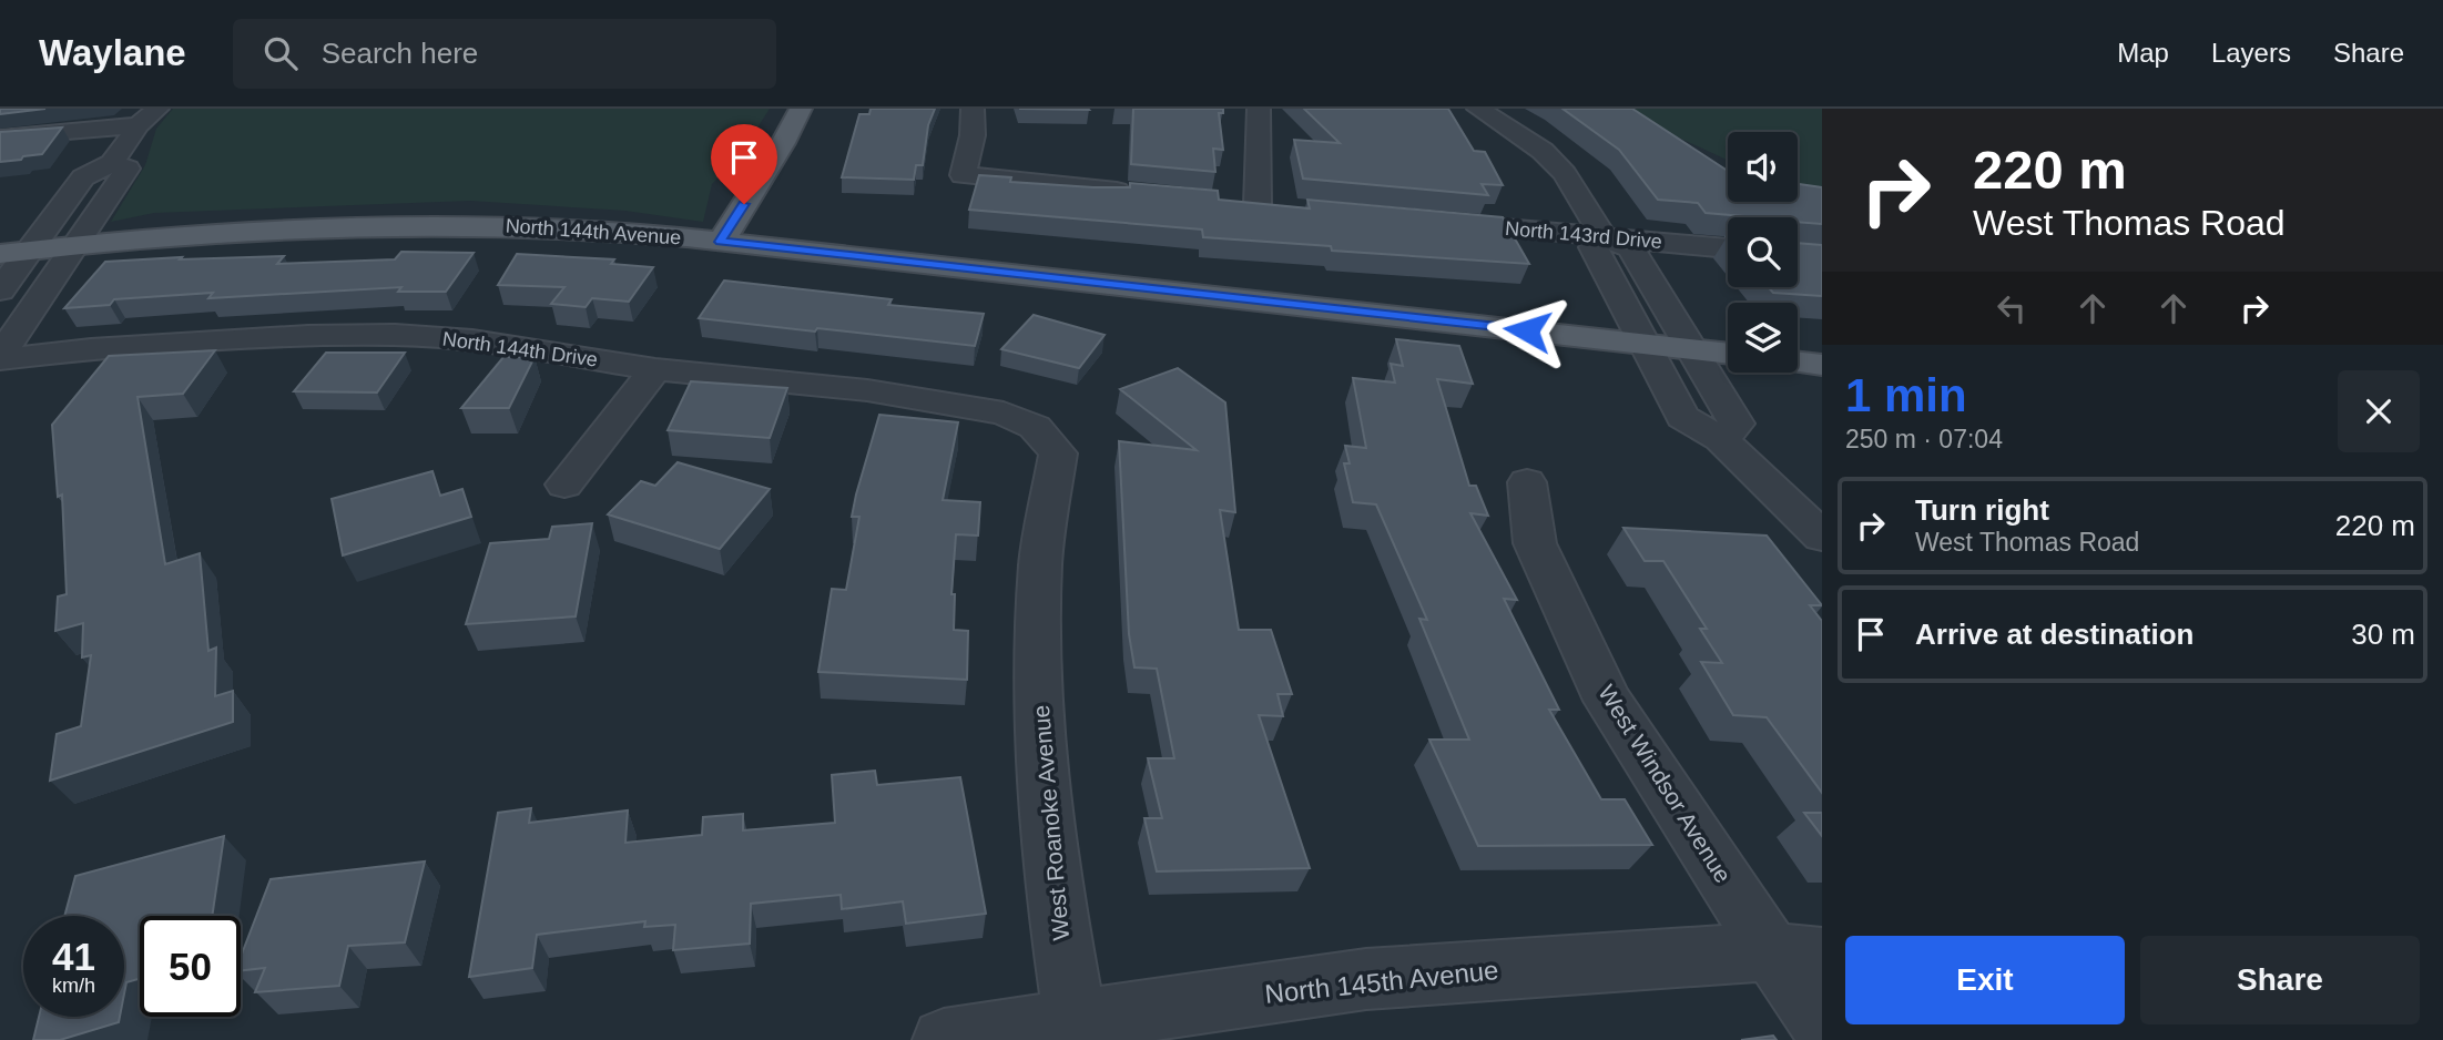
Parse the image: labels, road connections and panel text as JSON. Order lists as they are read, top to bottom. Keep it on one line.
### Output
{"streets":{"main road":["North 144th Avenue"],"street":["North 143rd Drive","North 144th Drive","West Windsor Avenue","West Roanoke Avenue","North 145th Avenue"]},"crossings":[["North 144th Drive","West Roanoke Avenue"],["West Windsor Avenue","North 145th Avenue"],["West Roanoke Avenue","North 145th Avenue"]],"page":{"header":"Waylane","search":"Search here","nav":["Map","Layers","Share"],"turn":["220 m","West Thomas Road"],"heading":["1 min","250 m · 07:04"],"list":[{"name":"Turn right","note":"West Thomas Road","value":"220 m"},{"name":"Arrive at destination","value":"30 m"}],"speed":"41 km/h","limit":"50","buttons":["Exit","Share"]}}
